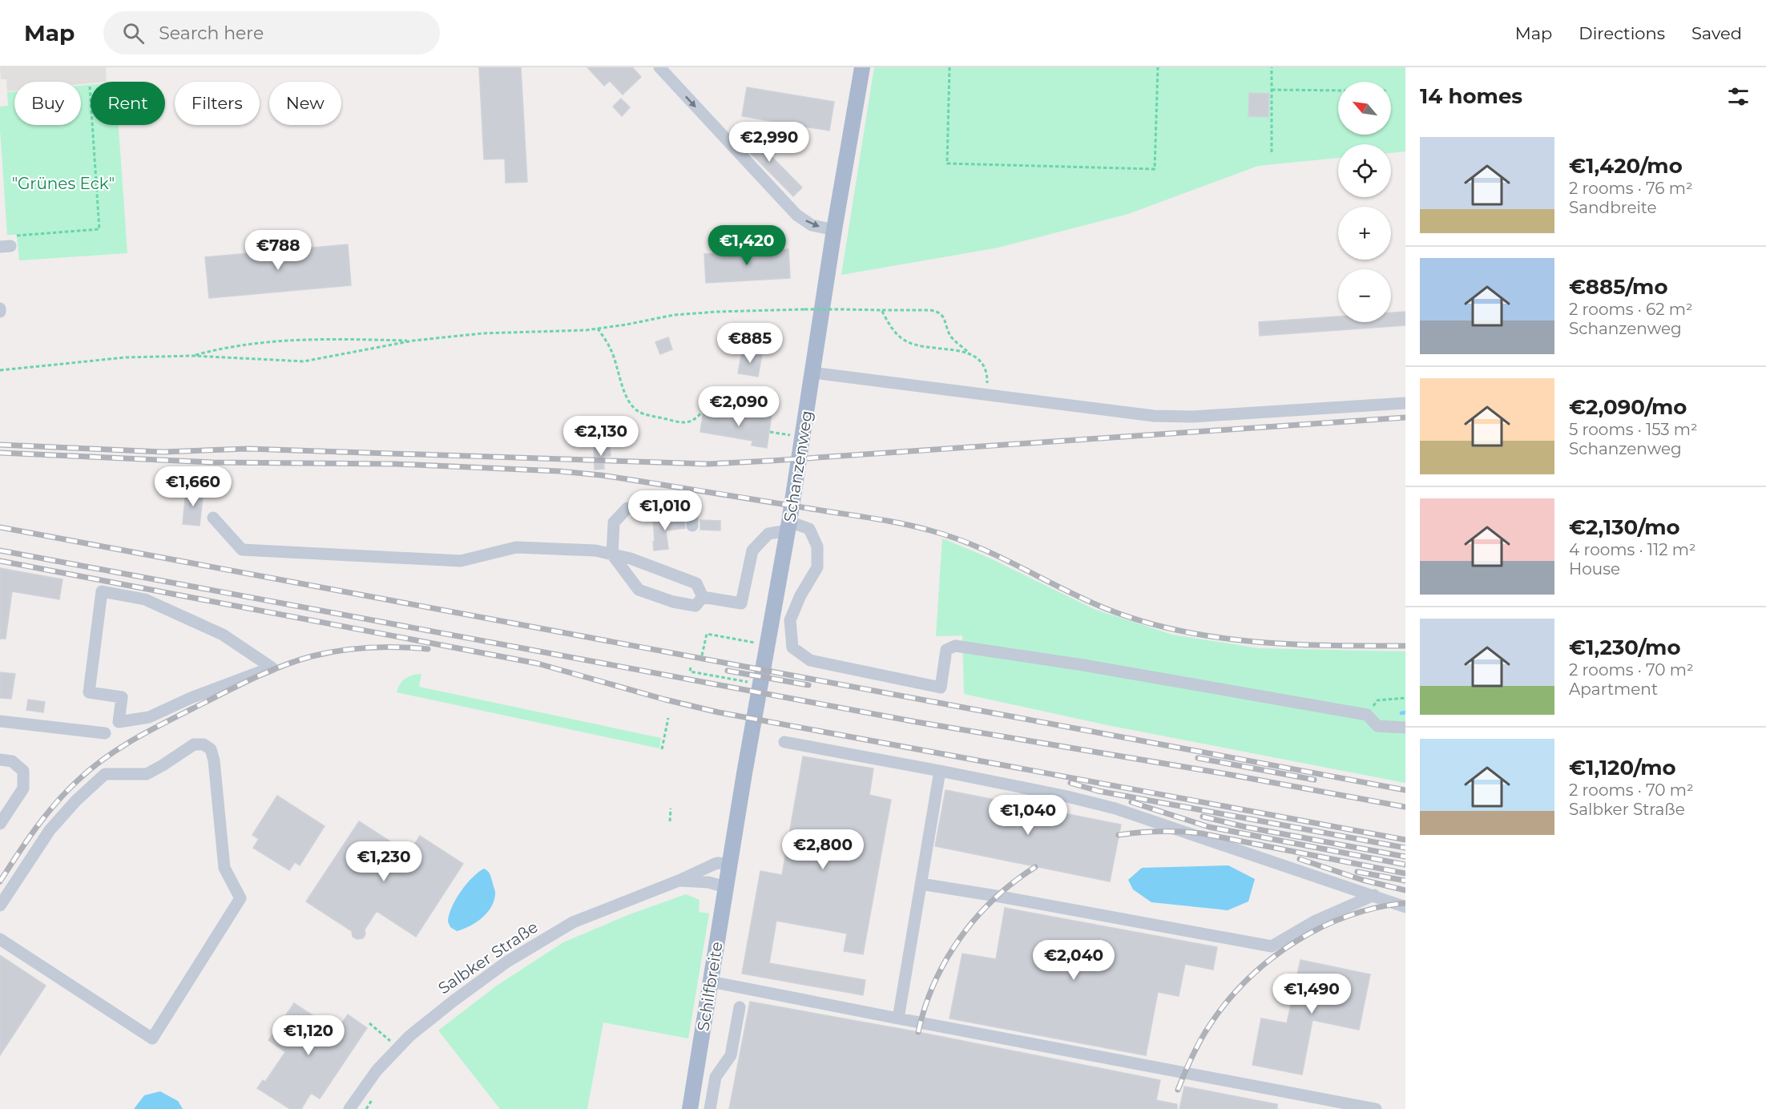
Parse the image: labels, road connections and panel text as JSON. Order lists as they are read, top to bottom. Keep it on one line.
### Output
{"streets":{"main road":["Schanzenweg","Schilfbreite"],"street":["Salbker Straße"]},"crossings":[["Schanzenweg","Salbker Straße"],["Schanzenweg","Schilfbreite"],["Salbker Straße","Schilfbreite"]],"parks":["\"Grünes Eck\""],"north":"top left","page":{"header":"Map","search":"Search here","nav":["Map","Directions","Saved"],"heading":"14 homes","map_buttons":["+","−"],"chip":["Buy","Rent","Filters","New"],"price":["€2,990","€1,420","€788","€885","€2,090","€2,130","€1,660","€1,010","€1,040","€2,800","€1,230","€2,040","€1,490","€1,120"],"list":[{"name":"€1,420/mo","note":"2 rooms · 76 m² · Sandbreite"},{"name":"€885/mo","note":"2 rooms · 62 m² · Schanzenweg"},{"name":"€2,090/mo","note":"5 rooms · 153 m² · Schanzenweg"},{"name":"€2,130/mo","note":"4 rooms · 112 m² · House"},{"name":"€1,230/mo","note":"2 rooms · 70 m² · Apartment"},{"name":"€1,120/mo","note":"2 rooms · 70 m² · Salbker Straße"}]}}
